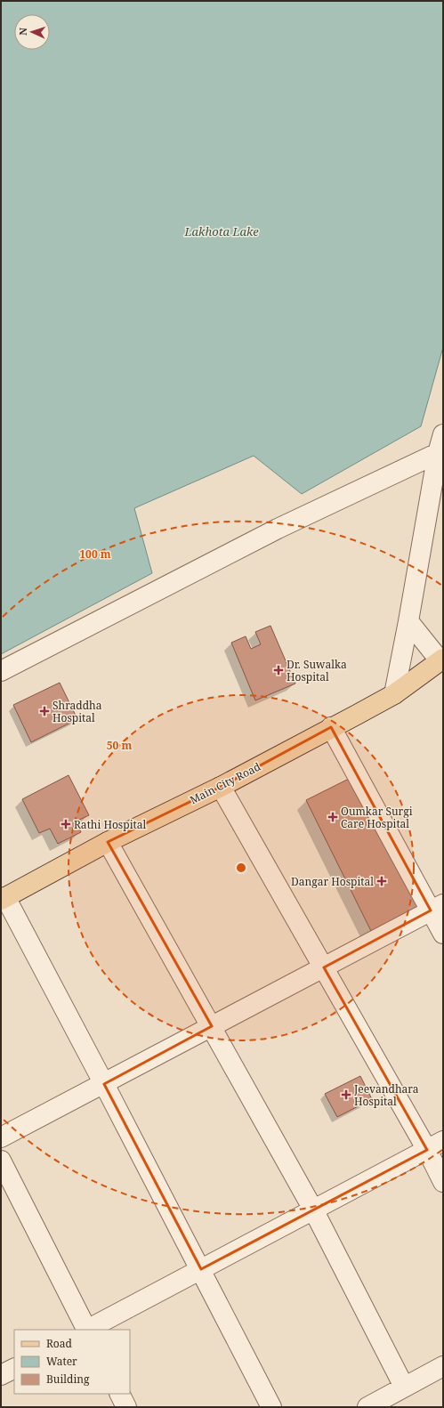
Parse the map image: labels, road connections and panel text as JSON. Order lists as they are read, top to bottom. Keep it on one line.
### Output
{"streets":{"main road":["Main City Road"]},"water":["Lakhota Lake"],"places":{"health":["Dr. Suwalka Hospital","Shraddha Hospital","Oumkar Surgi Care Hospital","Rathi Hospital","Dangar Hospital","Jeevandhara Hospital"]},"legend":["Road","Water","Building"],"north":"left","rings":["100 m","50 m"]}
